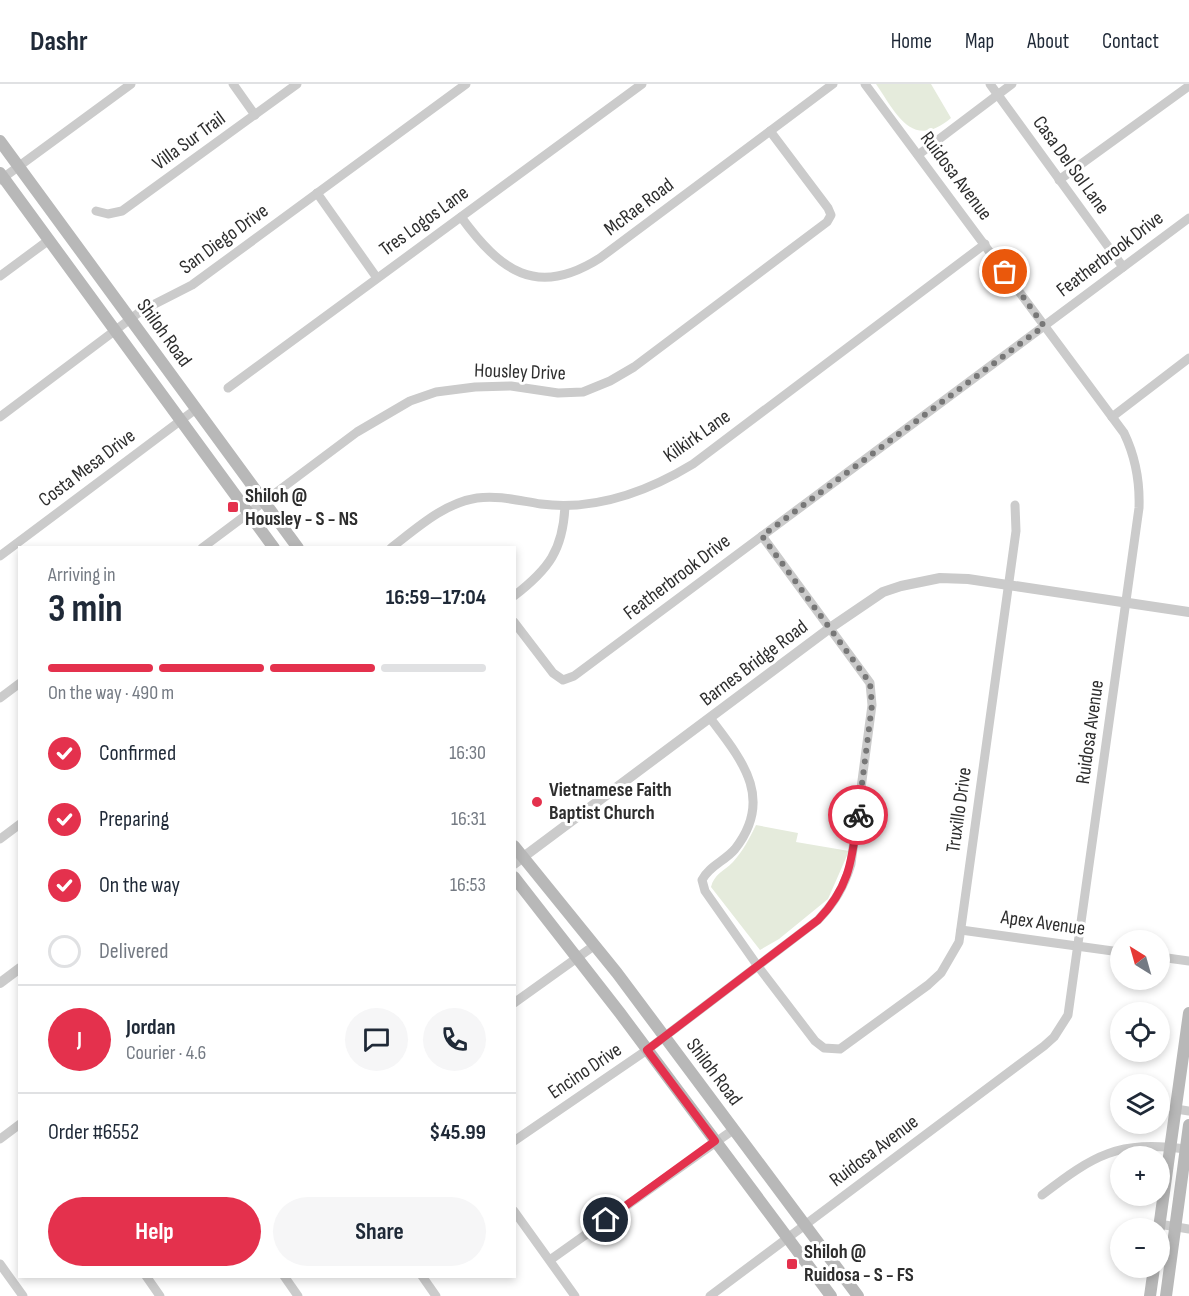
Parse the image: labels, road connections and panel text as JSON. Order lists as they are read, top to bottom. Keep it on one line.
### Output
{"streets":{"main road":["Shiloh Road"],"street":["Villa Sur Trail","Casa Del Sol Lane","Ruidosa Avenue","McRae Road","Tres Logos Lane","San Diego Drive","Featherbrook Drive","Housley Drive","Kilkirk Lane","Costa Mesa Drive","Barnes Bridge Road","Truxillo Drive","Apex Avenue","Encino Drive"]},"crossings":[["Casa Del Sol Lane","Featherbrook Drive"],["Ruidosa Avenue","Featherbrook Drive"],["Ruidosa Avenue","Shiloh Road"],["Ruidosa Avenue","Kilkirk Lane"],["Ruidosa Avenue","Barnes Bridge Road"],["Ruidosa Avenue","Apex Avenue"],["McRae Road","Tres Logos Lane"],["McRae Road","Housley Drive"],["San Diego Drive","Shiloh Road"],["Featherbrook Drive","Encino Drive"],["Shiloh Road","Housley Drive"],["Shiloh Road","Costa Mesa Drive"],["Shiloh Road","Barnes Bridge Road"],["Shiloh Road","Encino Drive"],["Barnes Bridge Road","Truxillo Drive"],["Barnes Bridge Road","Encino Drive"],["Truxillo Drive","Apex Avenue"],["Truxillo Drive","Encino Drive"]],"places":{"transit":["Shiloh @ Housley - S - NS","Shiloh @ Ruidosa - S - FS"],"other":["Vietnamese Faith Baptist Church"]},"north":"top left","page":{"header":"Dashr","nav":["Home","Map","About","Contact"],"heading":["3 min","Arriving in","16:59–17:04"],"panel":["Jordan","Courier · 4.6","Order #6552","$45.99"],"bar":"On the way · 490 m","list":[["Confirmed","16:30"],["Preparing","16:31"],["On the way","16:53"],"Delivered"],"map_buttons":["+","−"],"round":"J","buttons":["Help","Share"]}}
